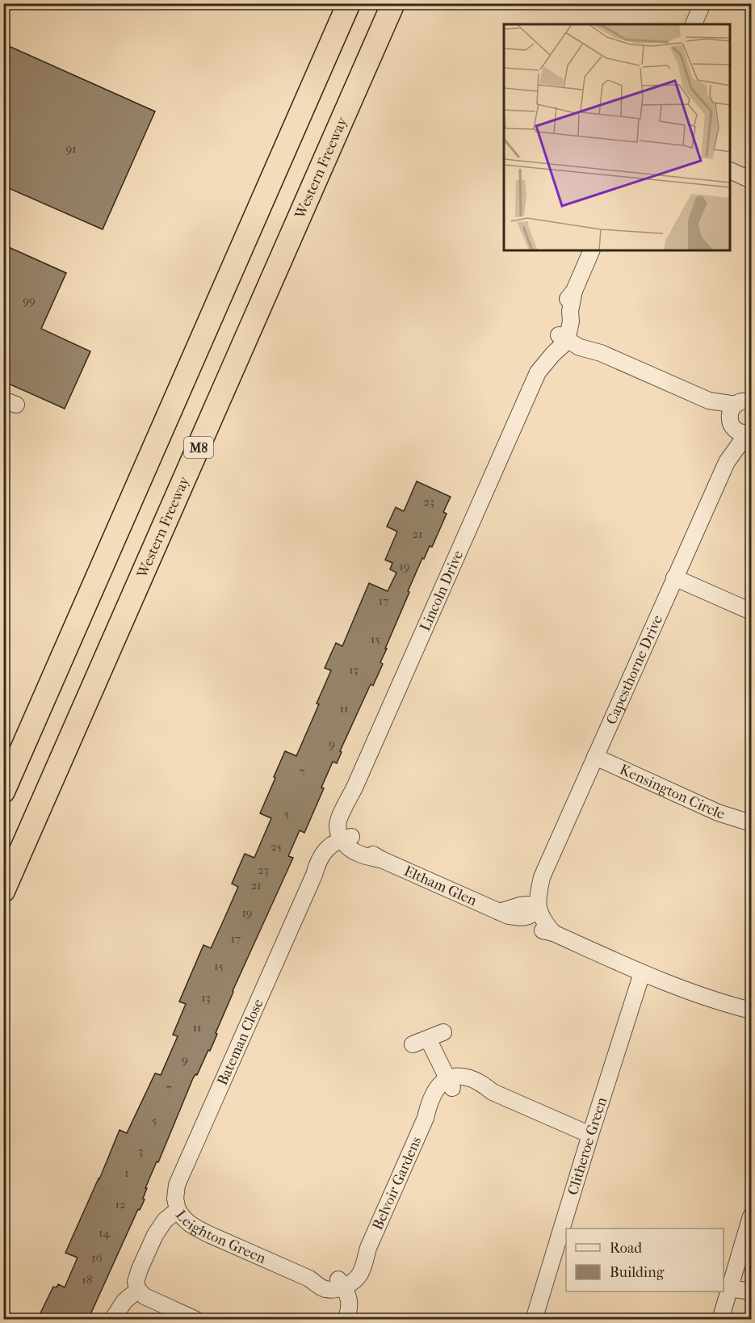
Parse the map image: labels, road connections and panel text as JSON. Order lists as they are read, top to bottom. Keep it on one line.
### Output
{"streets":{"highway":["Western Freeway","M8"],"street":["Lincoln Drive","Capesthorne Drive","Kensington Circle","Eltham Glen","Bateman Close","Clitheroe Green","Belvoir Gardens","Leighton Green"]},"crossings":[["Lincoln Drive","Eltham Glen"],["Lincoln Drive","Bateman Close"],["Capesthorne Drive","Kensington Circle"],["Capesthorne Drive","Eltham Glen"],["Eltham Glen","Bateman Close"],["Bateman Close","Leighton Green"],["Belvoir Gardens","Leighton Green"]],"house_numbers":["91","99","23","21","19","17","15","13","11","9","7","5","25","23","21","19","17","15","13","11","9","7","5","3","1","12","14","16","18"],"legend":["Road","Building"]}
